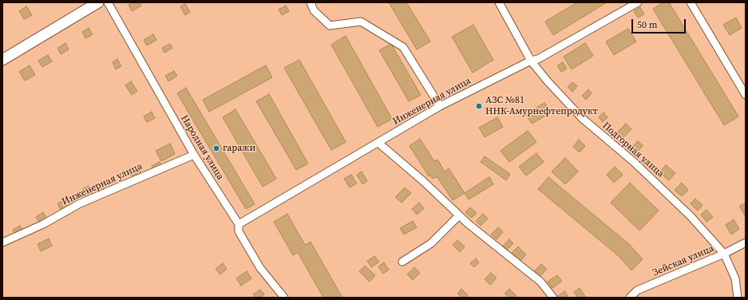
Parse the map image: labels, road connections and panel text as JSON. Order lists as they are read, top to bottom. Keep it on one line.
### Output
{"streets":{"street":["Инженерная улица","Народная улица","Подгорная улица","Зейская улица"]},"crossings":[["Инженерная улица","Народная улица"],["Инженерная улица","Подгорная улица"],["Подгорная улица","Зейская улица"]],"places":["АЗС №81 ННК-Амурнефтепродукт","гаражи"],"scale_bar":"50 m"}
